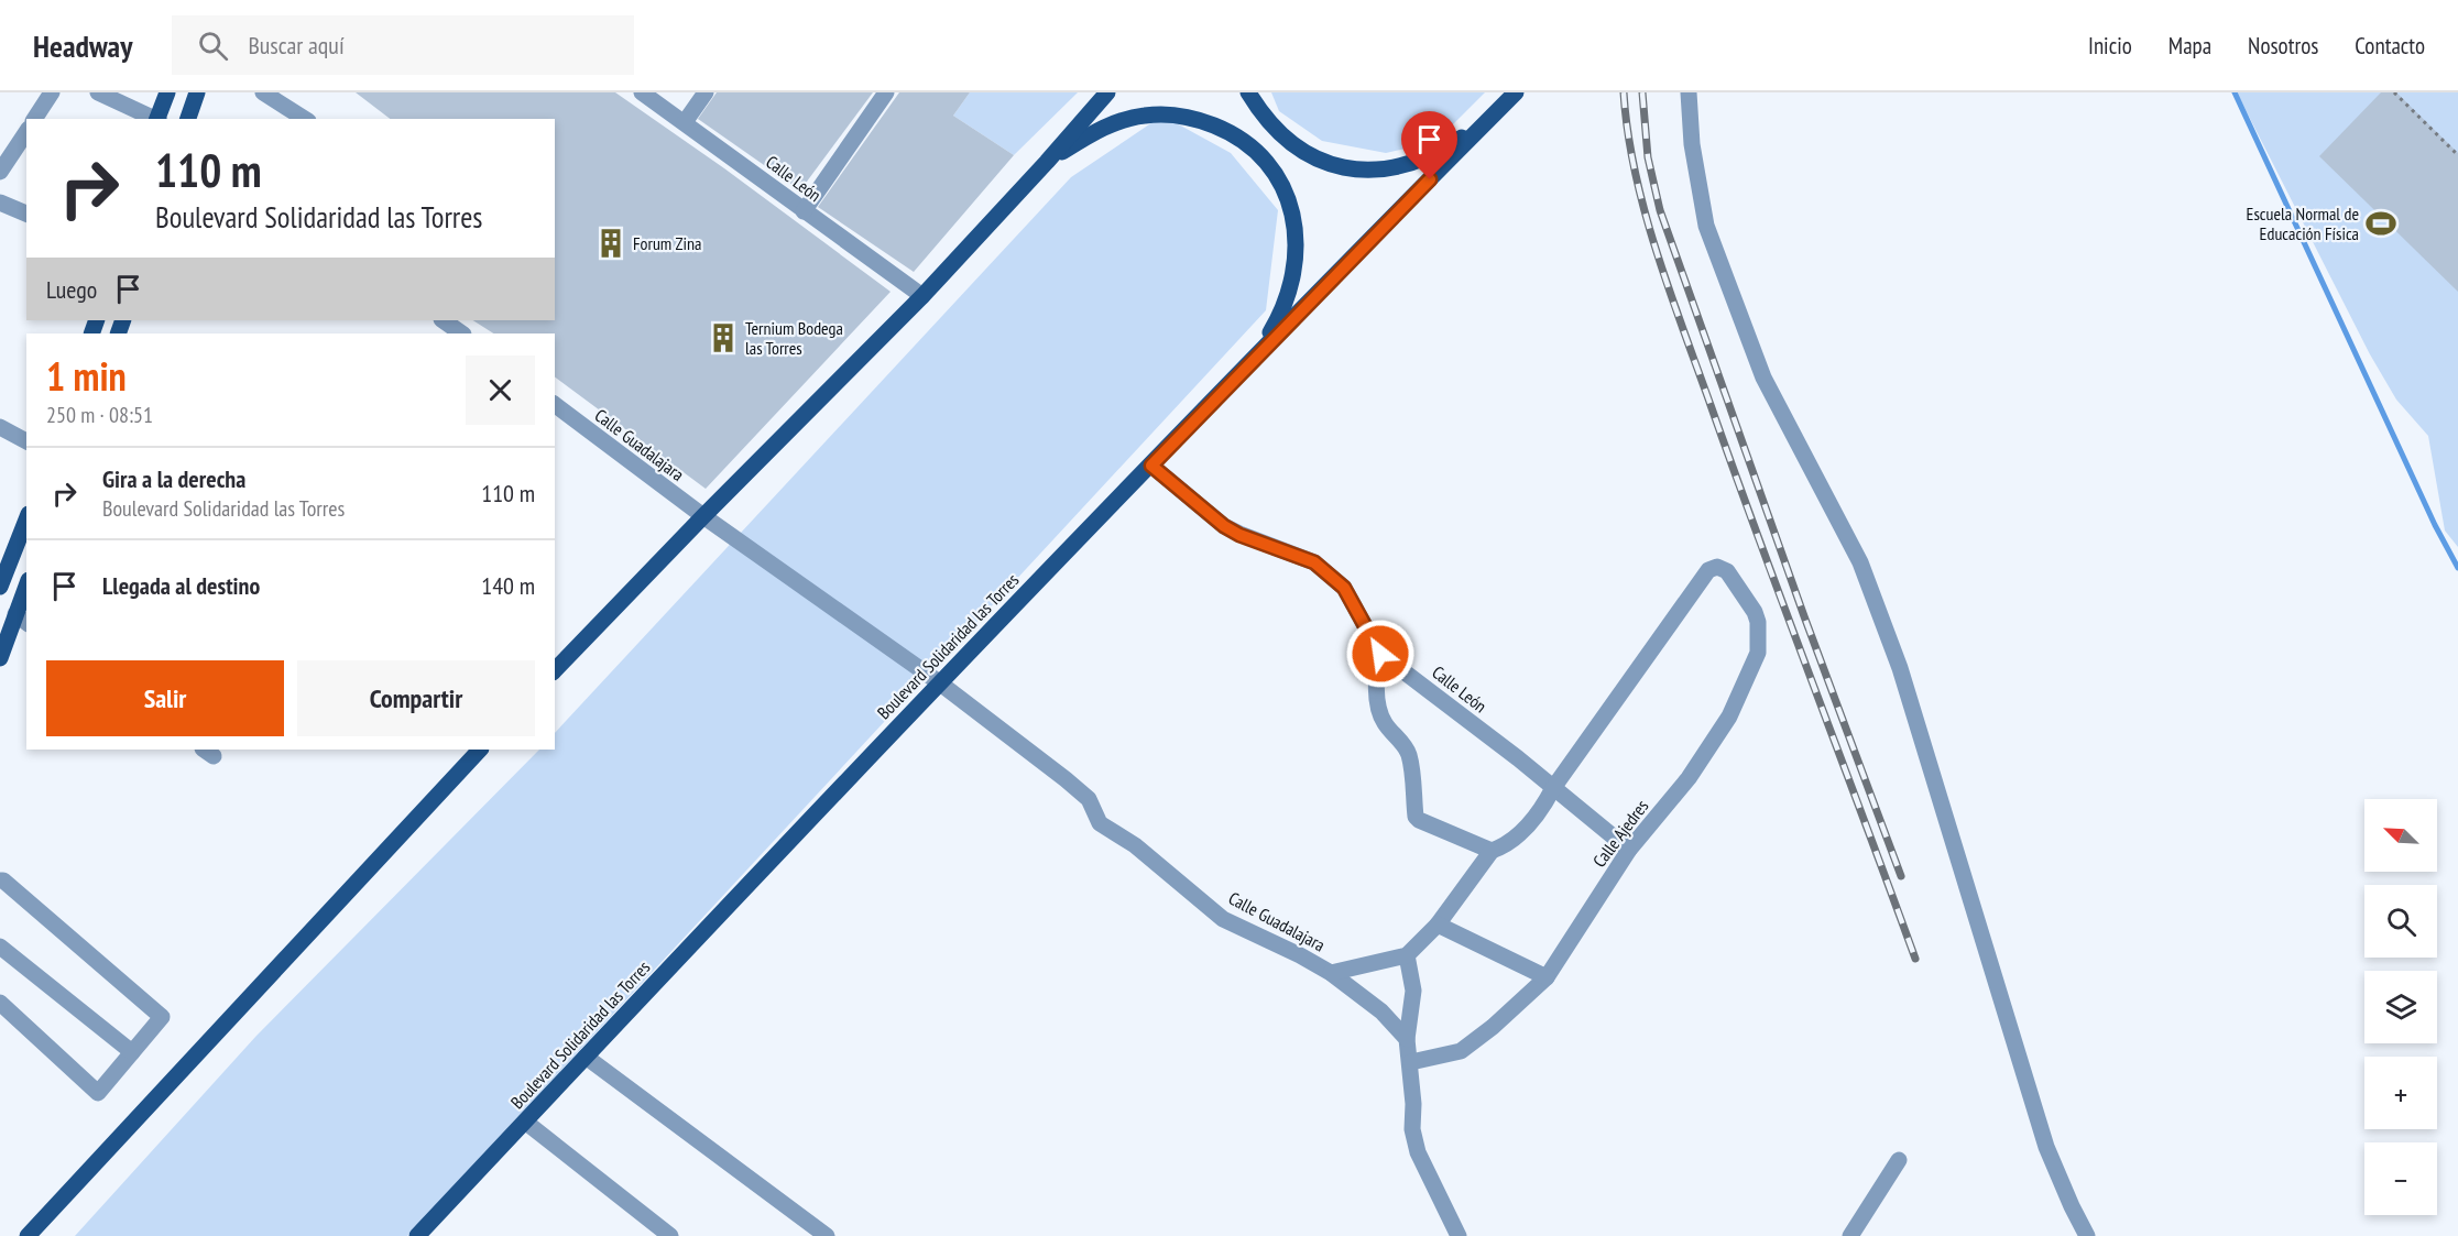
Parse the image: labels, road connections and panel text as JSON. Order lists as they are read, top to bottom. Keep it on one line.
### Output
{"streets":{"main road":["Boulevard Solidaridad las Torres"],"street":["Calle León","Calle Guadalajara","Calle Ajedres"]},"crossings":[["Calle León","Boulevard Solidaridad las Torres"],["Calle León","Calle Ajedres"],["Calle Guadalajara","Boulevard Solidaridad las Torres"]],"places":{"sports":["Escuela Normal de Educación Física"],"building":["Forum Zina","Ternium Bodega las Torres"]},"north":"top left","page":{"header":"Headway","search":"Buscar aquí","nav":["Inicio","Mapa","Nosotros","Contacto"],"turn":["110 m","Boulevard Solidaridad las Torres"],"then":"Luego","heading":["1 min","250 m · 08:51"],"list":[{"name":"Gira a la derecha","note":"Boulevard Solidaridad las Torres","value":"110 m"},{"name":"Llegada al destino","value":"140 m"}],"buttons":["Salir","Compartir"],"map_buttons":["+","−"]}}
